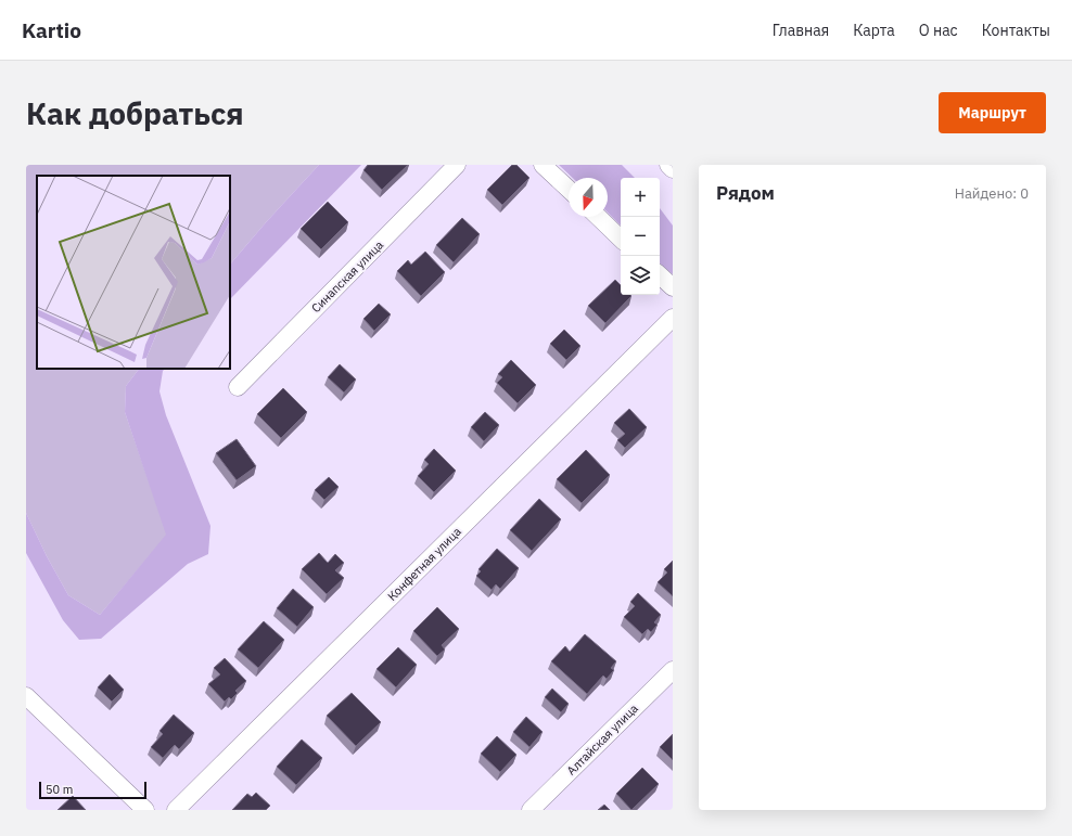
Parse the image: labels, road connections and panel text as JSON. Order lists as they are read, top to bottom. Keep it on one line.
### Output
{"streets":{"street":["Синапская улица","Конфетная улица","Алтайская улица"]},"scale_bar":"50 m","north":"bottom","page":{"header":"Kartio","nav":["Главная","Карта","О нас","Контакты"],"buttons":"Маршрут","title":"Как добраться","heading":["Рядом","Найдено: 0"],"map_buttons":["+","−"],"scale":"50 m"}}
